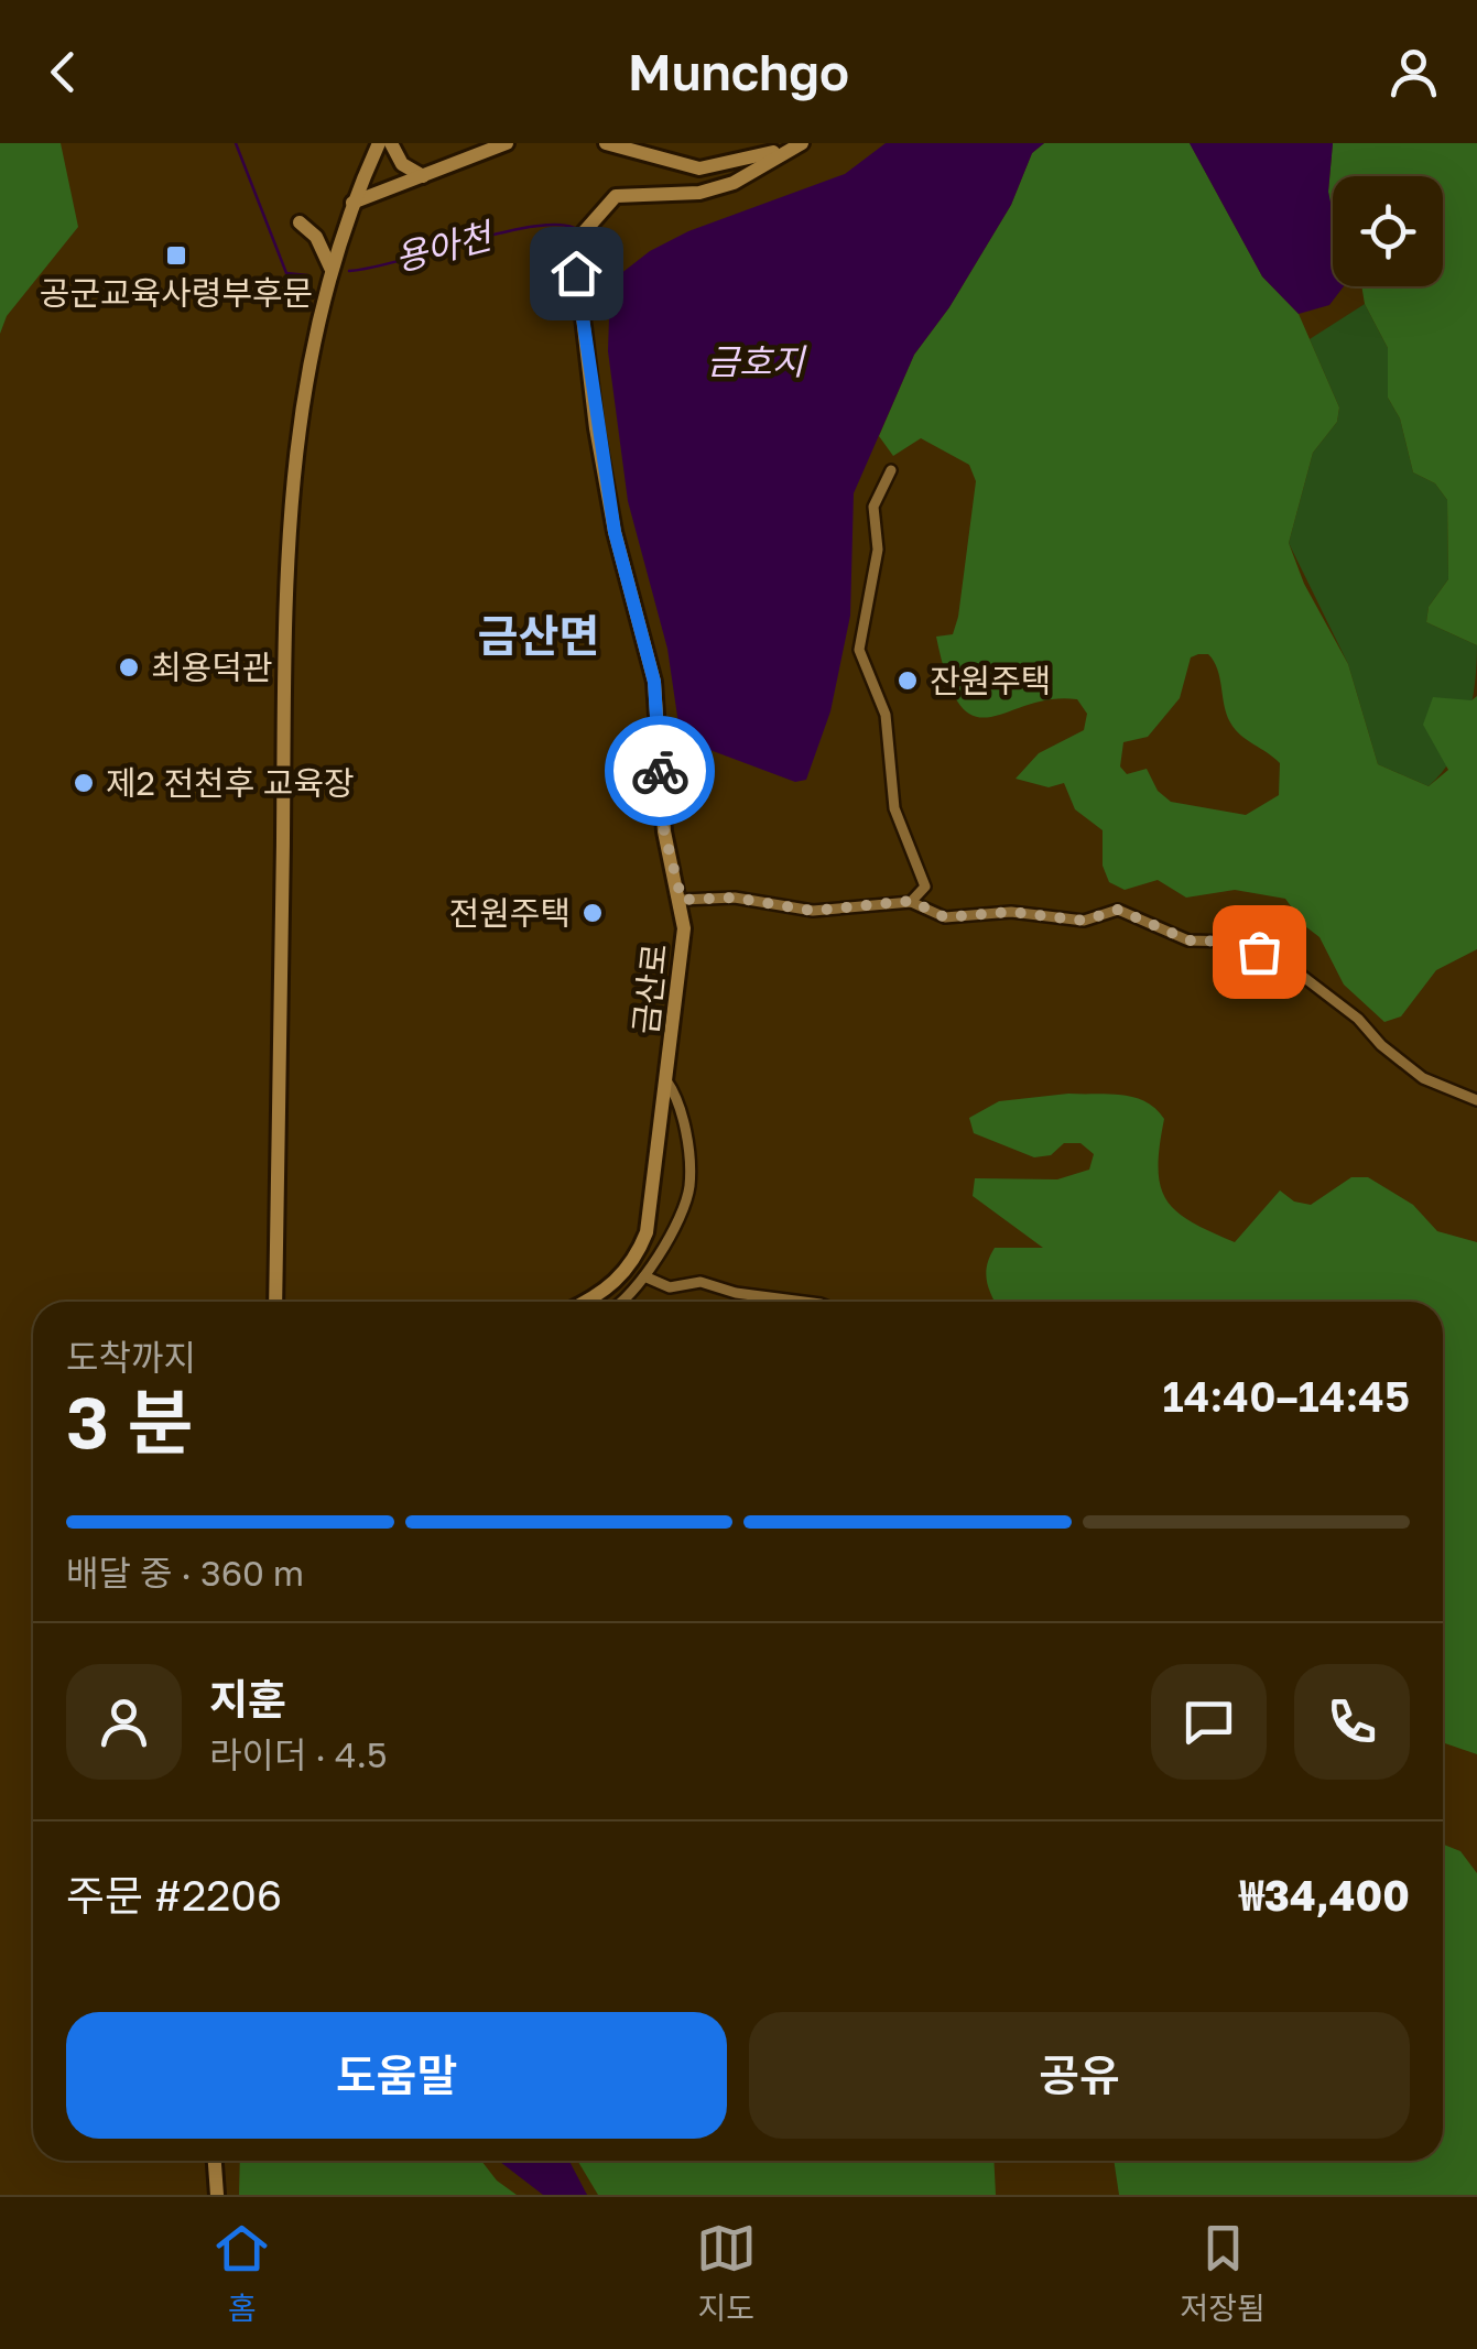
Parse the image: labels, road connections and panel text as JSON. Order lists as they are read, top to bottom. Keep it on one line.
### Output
{"streets":{"street":["금산로"]},"districts":["금산면"],"water":["용아천","금호지"],"places":{"transit":["공군교육사령부후문"],"other":["최용덕관","잔원주택","제2 전천후 교육장","전원주택"]},"page":{"header":"Munchgo","heading":["3 분","도착까지","14:40–14:45"],"panel":["지훈","라이더 · 4.5","주문 #2206","₩34,400"],"bar":"배달 중 · 360 m","buttons":["도움말","공유"],"tabs":["홈","지도","저장됨"]}}
